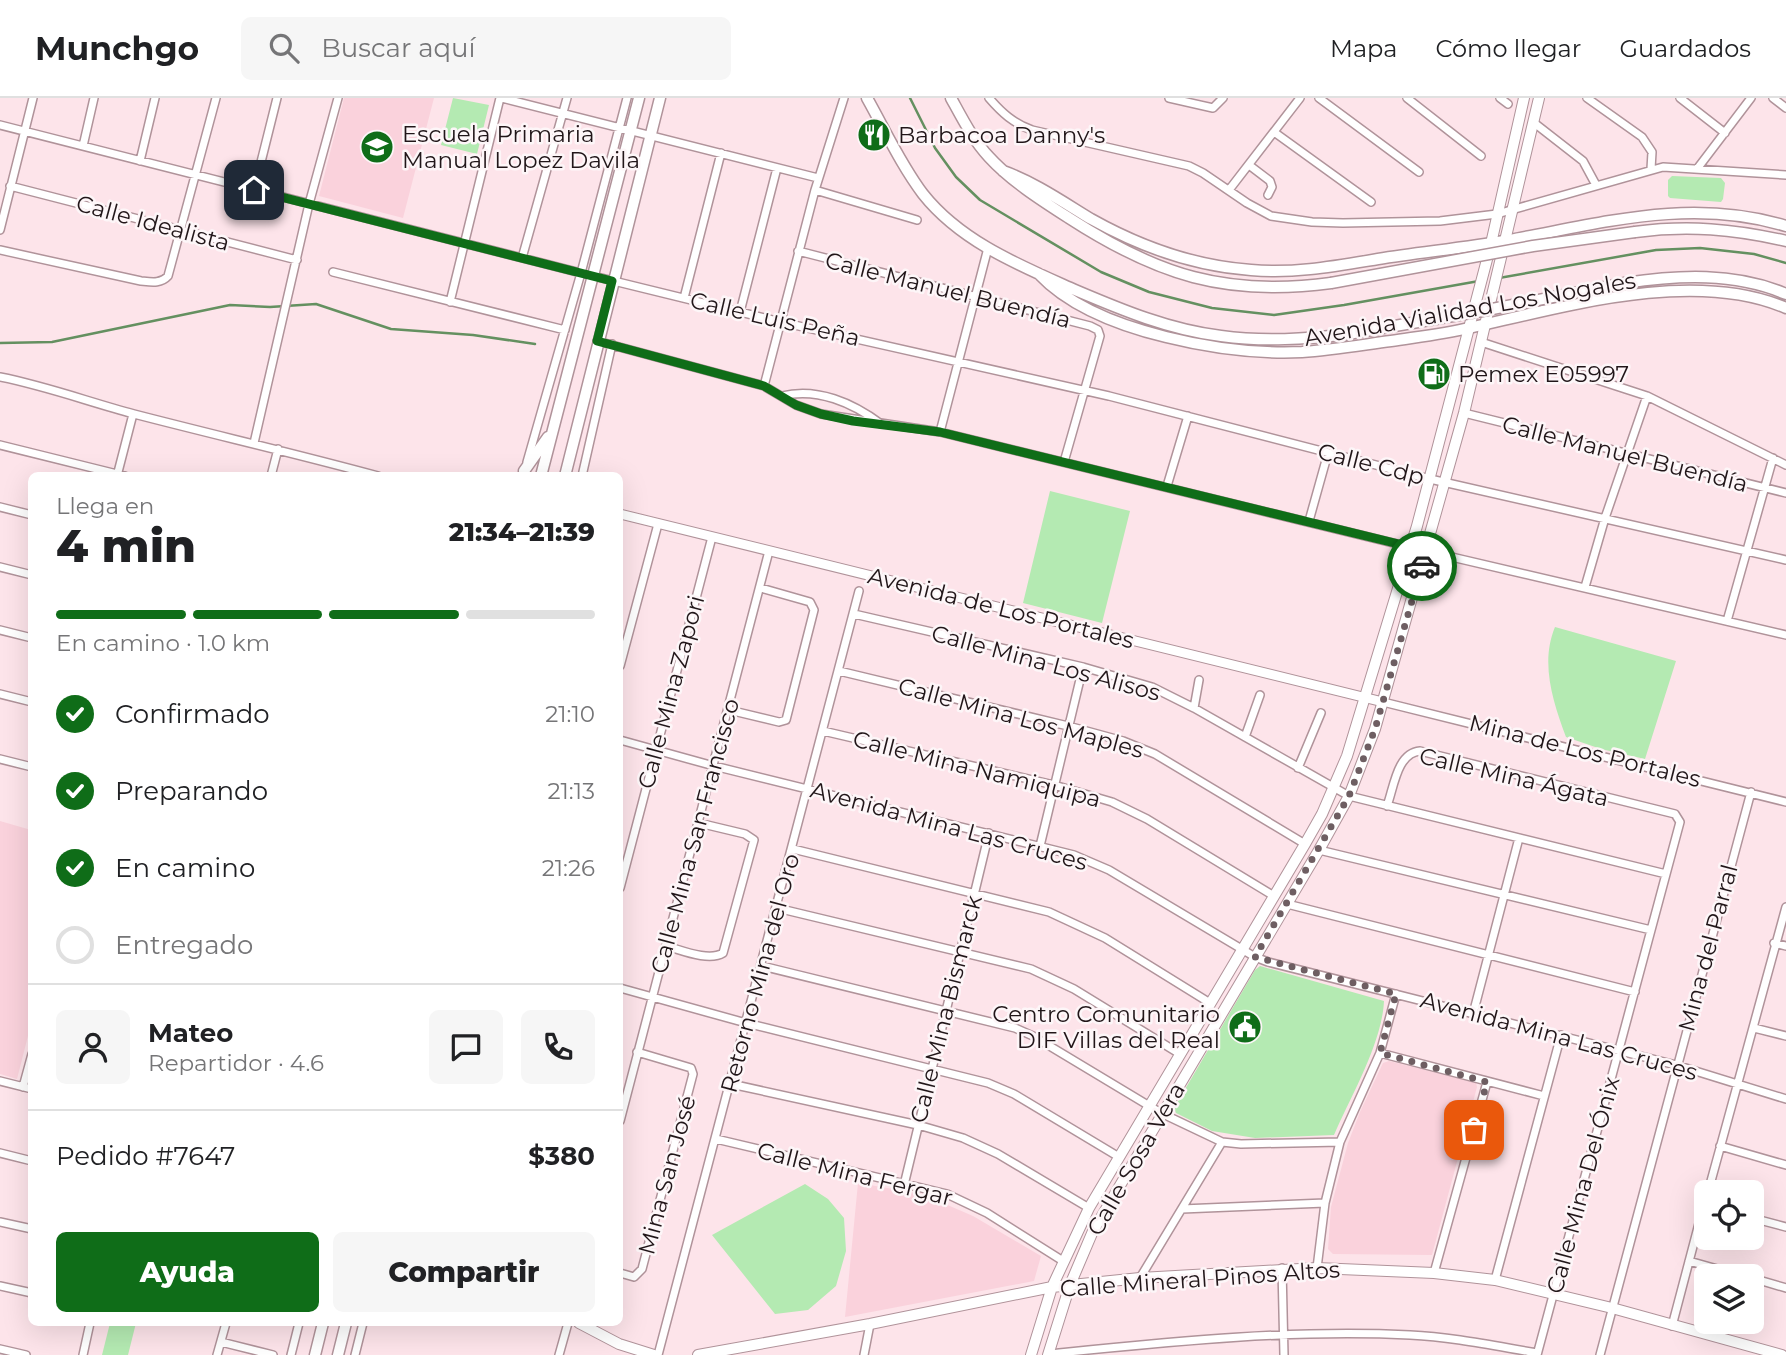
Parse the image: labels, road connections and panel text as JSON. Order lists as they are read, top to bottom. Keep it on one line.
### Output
{"streets":{"main road":["Avenida Vialidad Los Nogales","Calle Sosa Vera","Calle Mineral Pinos Altos"],"street":["Calle Idealista","Calle Manuel Buendía","Calle Luis Peña","Calle Cdp","Avenida de Los Portales","Calle Mina Los Alisos","Calle Mina Zapori","Calle Mina Los Maples","Mina de Los Portales","Calle Mina Namiquipa","Calle Mina Ágata","Avenida Mina Las Cruces","Calle Mina San Francisco","Mina del Parral","Retorno Mina del Oro","Calle Mina Bismarck","Calle Mina Fergar","Mina San José","Calle Mina Del Ónix"]},"crossings":[["Calle Manuel Buendía","Calle Cdp"],["Calle Manuel Buendía","Calle Sosa Vera"],["Calle Luis Peña","Calle Cdp"],["Calle Cdp","Calle Sosa Vera"],["Avenida de Los Portales","Calle Mina Zapori"],["Avenida de Los Portales","Mina de Los Portales"],["Avenida de Los Portales","Calle Mina San Francisco"],["Avenida de Los Portales","Calle Sosa Vera"],["Calle Mina Los Alisos","Calle Mina Ágata"],["Calle Mina Los Alisos","Retorno Mina del Oro"],["Calle Mina Los Alisos","Calle Sosa Vera"],["Calle Mina Los Alisos","Calle Mina Del Ónix"],["Calle Mina Zapori","Avenida Mina Las Cruces"],["Calle Mina Los Maples","Retorno Mina del Oro"],["Mina de Los Portales","Mina del Parral"],["Mina de Los Portales","Calle Sosa Vera"],["Calle Mina Namiquipa","Retorno Mina del Oro"],["Calle Mina Ágata","Calle Mina Del Ónix"],["Avenida Mina Las Cruces","Calle Mina San Francisco"],["Avenida Mina Las Cruces","Mina del Parral"],["Avenida Mina Las Cruces","Retorno Mina del Oro"],["Avenida Mina Las Cruces","Calle Mina Bismarck"],["Avenida Mina Las Cruces","Calle Sosa Vera"],["Avenida Mina Las Cruces","Calle Mina Del Ónix"],["Calle Mina San Francisco","Mina San José"],["Mina del Parral","Calle Mineral Pinos Altos"],["Retorno Mina del Oro","Calle Mina Fergar"],["Calle Mina Bismarck","Calle Mina Fergar"],["Calle Sosa Vera","Calle Mineral Pinos Altos"],["Calle Mina Del Ónix","Calle Mineral Pinos Altos"]],"places":{"restaurant":["Barbacoa Danny's"],"school or university":["Escuela Primaria Manual Lopez Davila"],"fuel station":["Pemex E05997"],"public building":["Centro Comunitario DIF Villas del Real"]},"page":{"header":"Munchgo","search":"Buscar aquí","nav":["Mapa","Cómo llegar","Guardados"],"heading":["4 min","Llega en","21:34–21:39"],"panel":["Mateo","Repartidor · 4.6","Pedido #7647","$380"],"bar":"En camino · 1.0 km","list":[["Confirmado","21:10"],["Preparando","21:13"],["En camino","21:26"],"Entregado"],"buttons":["Ayuda","Compartir"]}}
